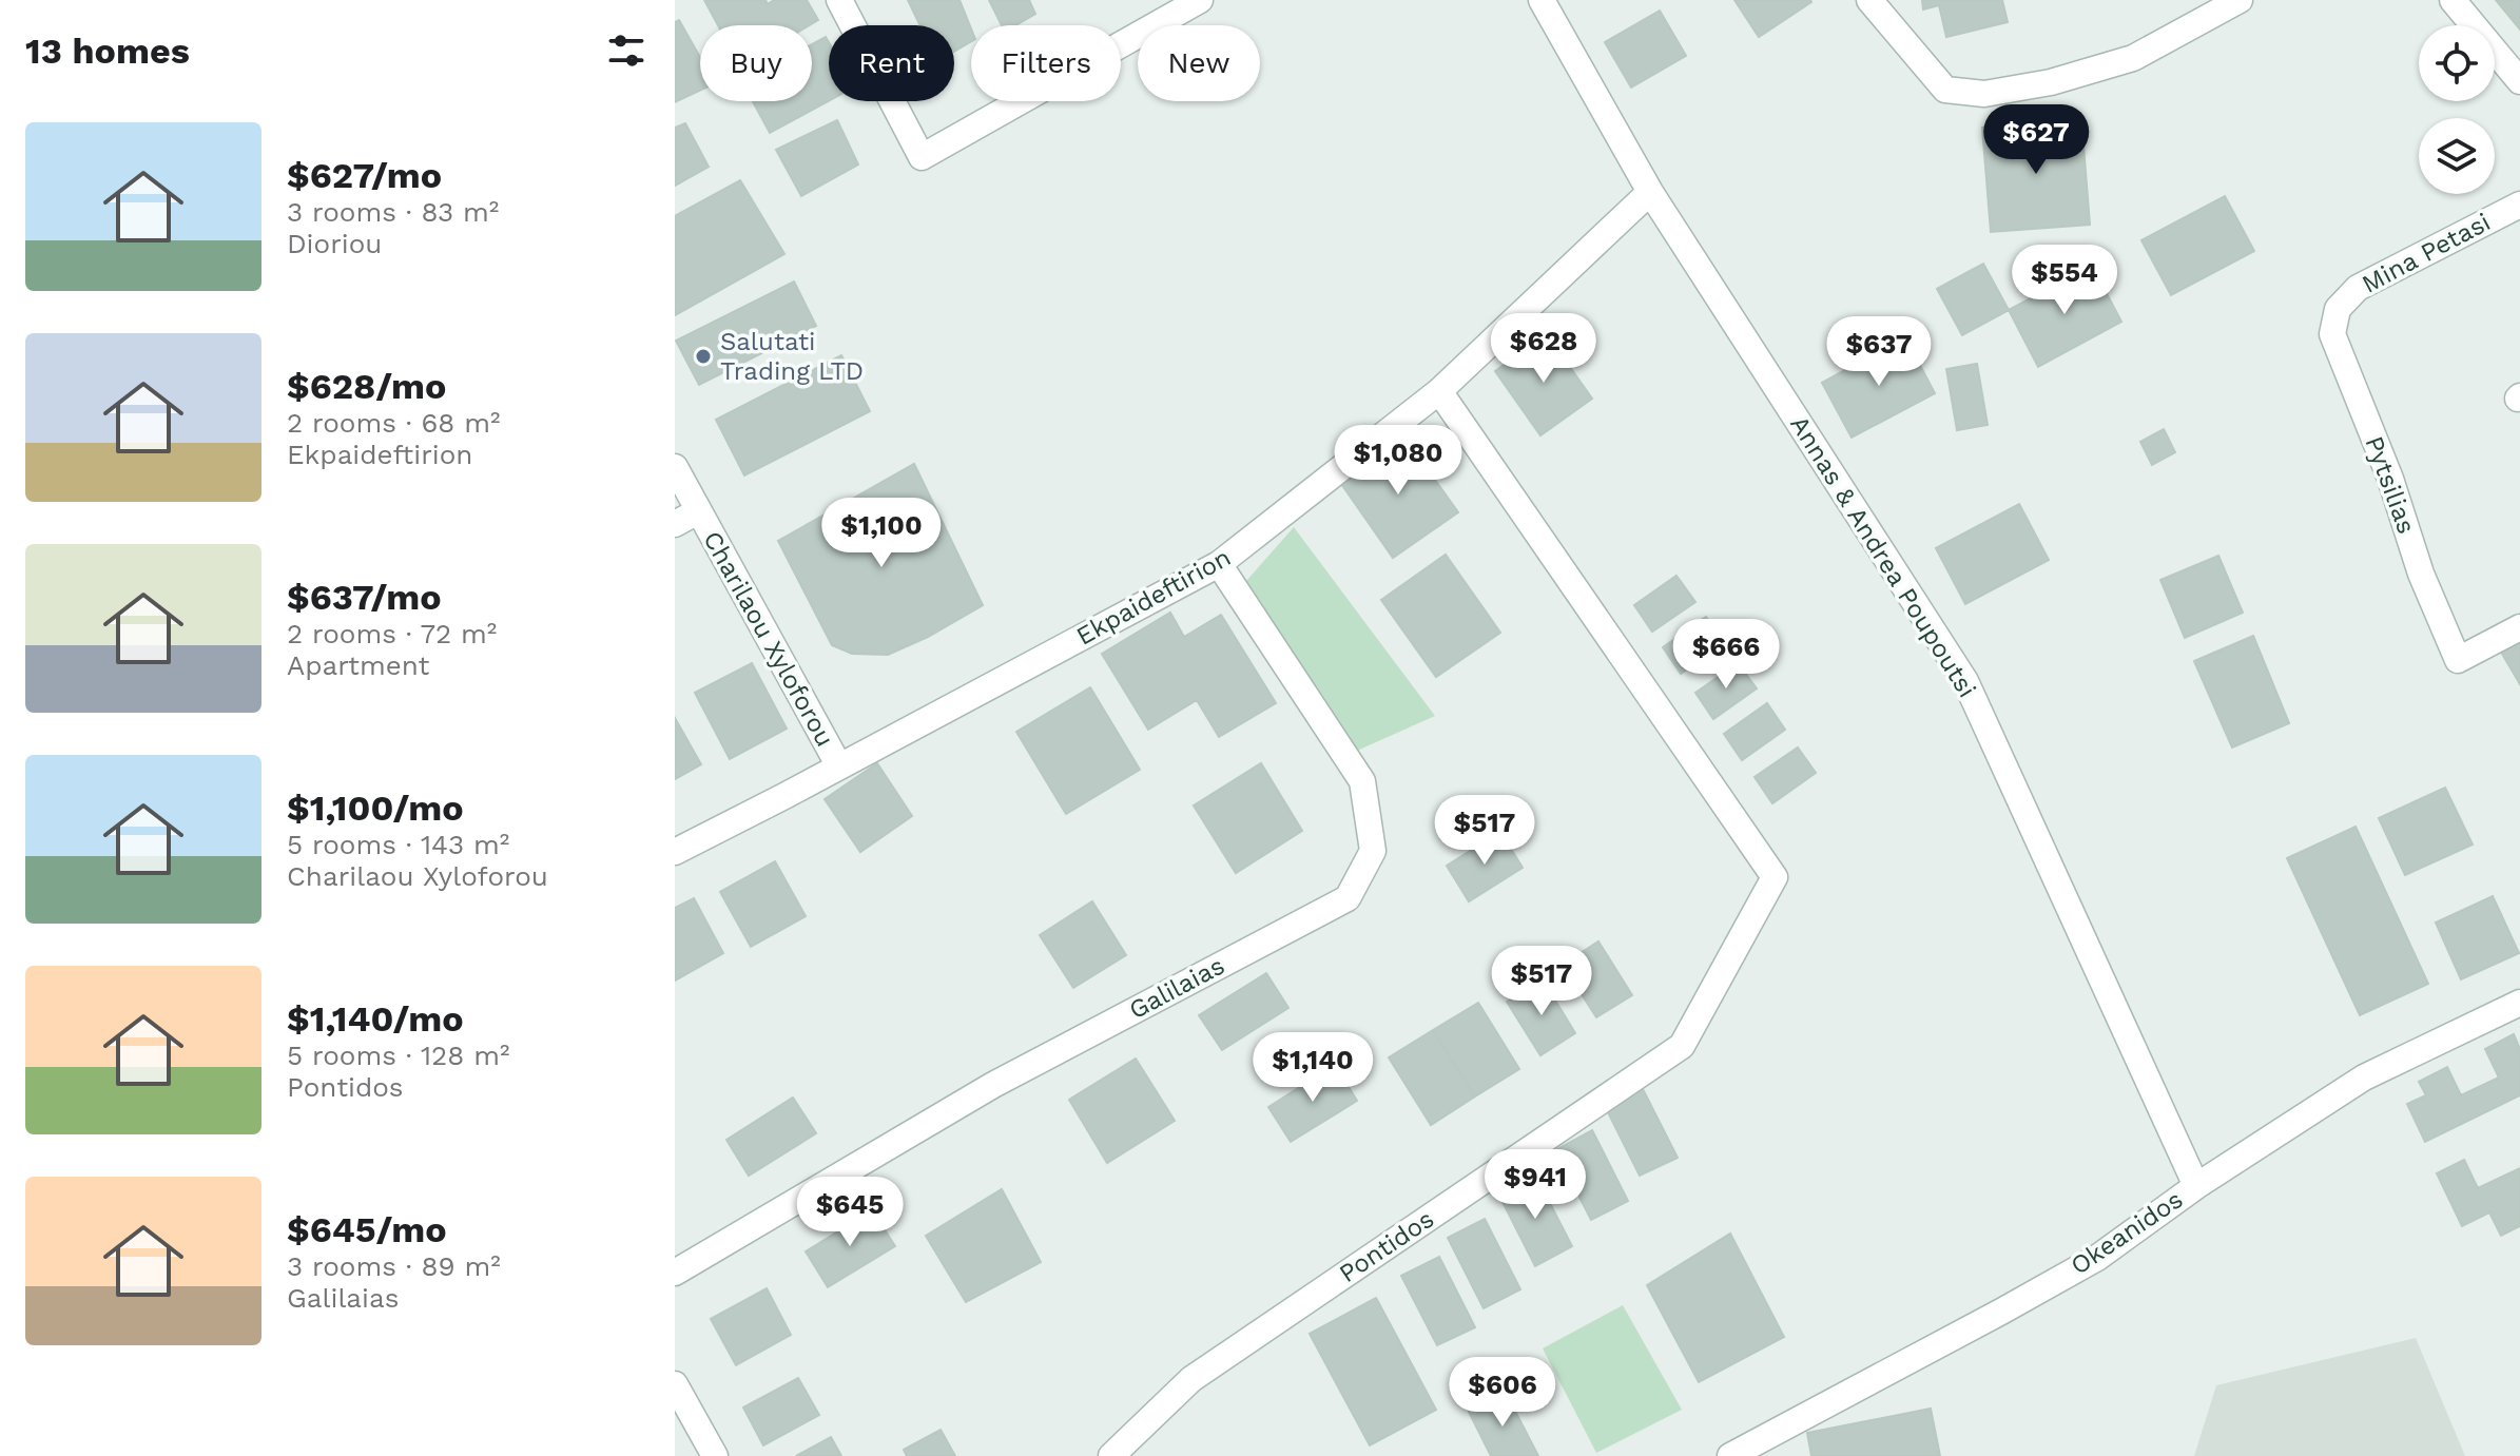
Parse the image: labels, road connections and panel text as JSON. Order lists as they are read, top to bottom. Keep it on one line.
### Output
{"streets":{"street":["Mina Petasi","Pytsilias","Annas & Andrea Poupoutsi","Ekpaideftirion","Charilaou Xyloforou","Galilaias","Okeanidos","Pontidos"]},"crossings":[["Mina Petasi","Pytsilias"],["Annas & Andrea Poupoutsi","Ekpaideftirion"],["Annas & Andrea Poupoutsi","Okeanidos"],["Ekpaideftirion","Charilaou Xyloforou"],["Ekpaideftirion","Galilaias"],["Ekpaideftirion","Pontidos"]],"places":["Salutati Trading LTD"],"page":{"heading":"13 homes","chip":["Buy","Rent","Filters","New"],"list":[{"name":"$627/mo","note":"3 rooms · 83 m² · Dioriou"},{"name":"$628/mo","note":"2 rooms · 68 m² · Ekpaideftirion"},{"name":"$637/mo","note":"2 rooms · 72 m² · Apartment"},{"name":"$1,100/mo","note":"5 rooms · 143 m² · Charilaou Xyloforou"},{"name":"$1,140/mo","note":"5 rooms · 128 m² · Pontidos"},{"name":"$645/mo","note":"3 rooms · 89 m² · Galilaias"}],"price":["$627","$554","$628","$637","$1,080","$1,100","$666","$517","$517","$1,140","$941","$645","$606"]}}
